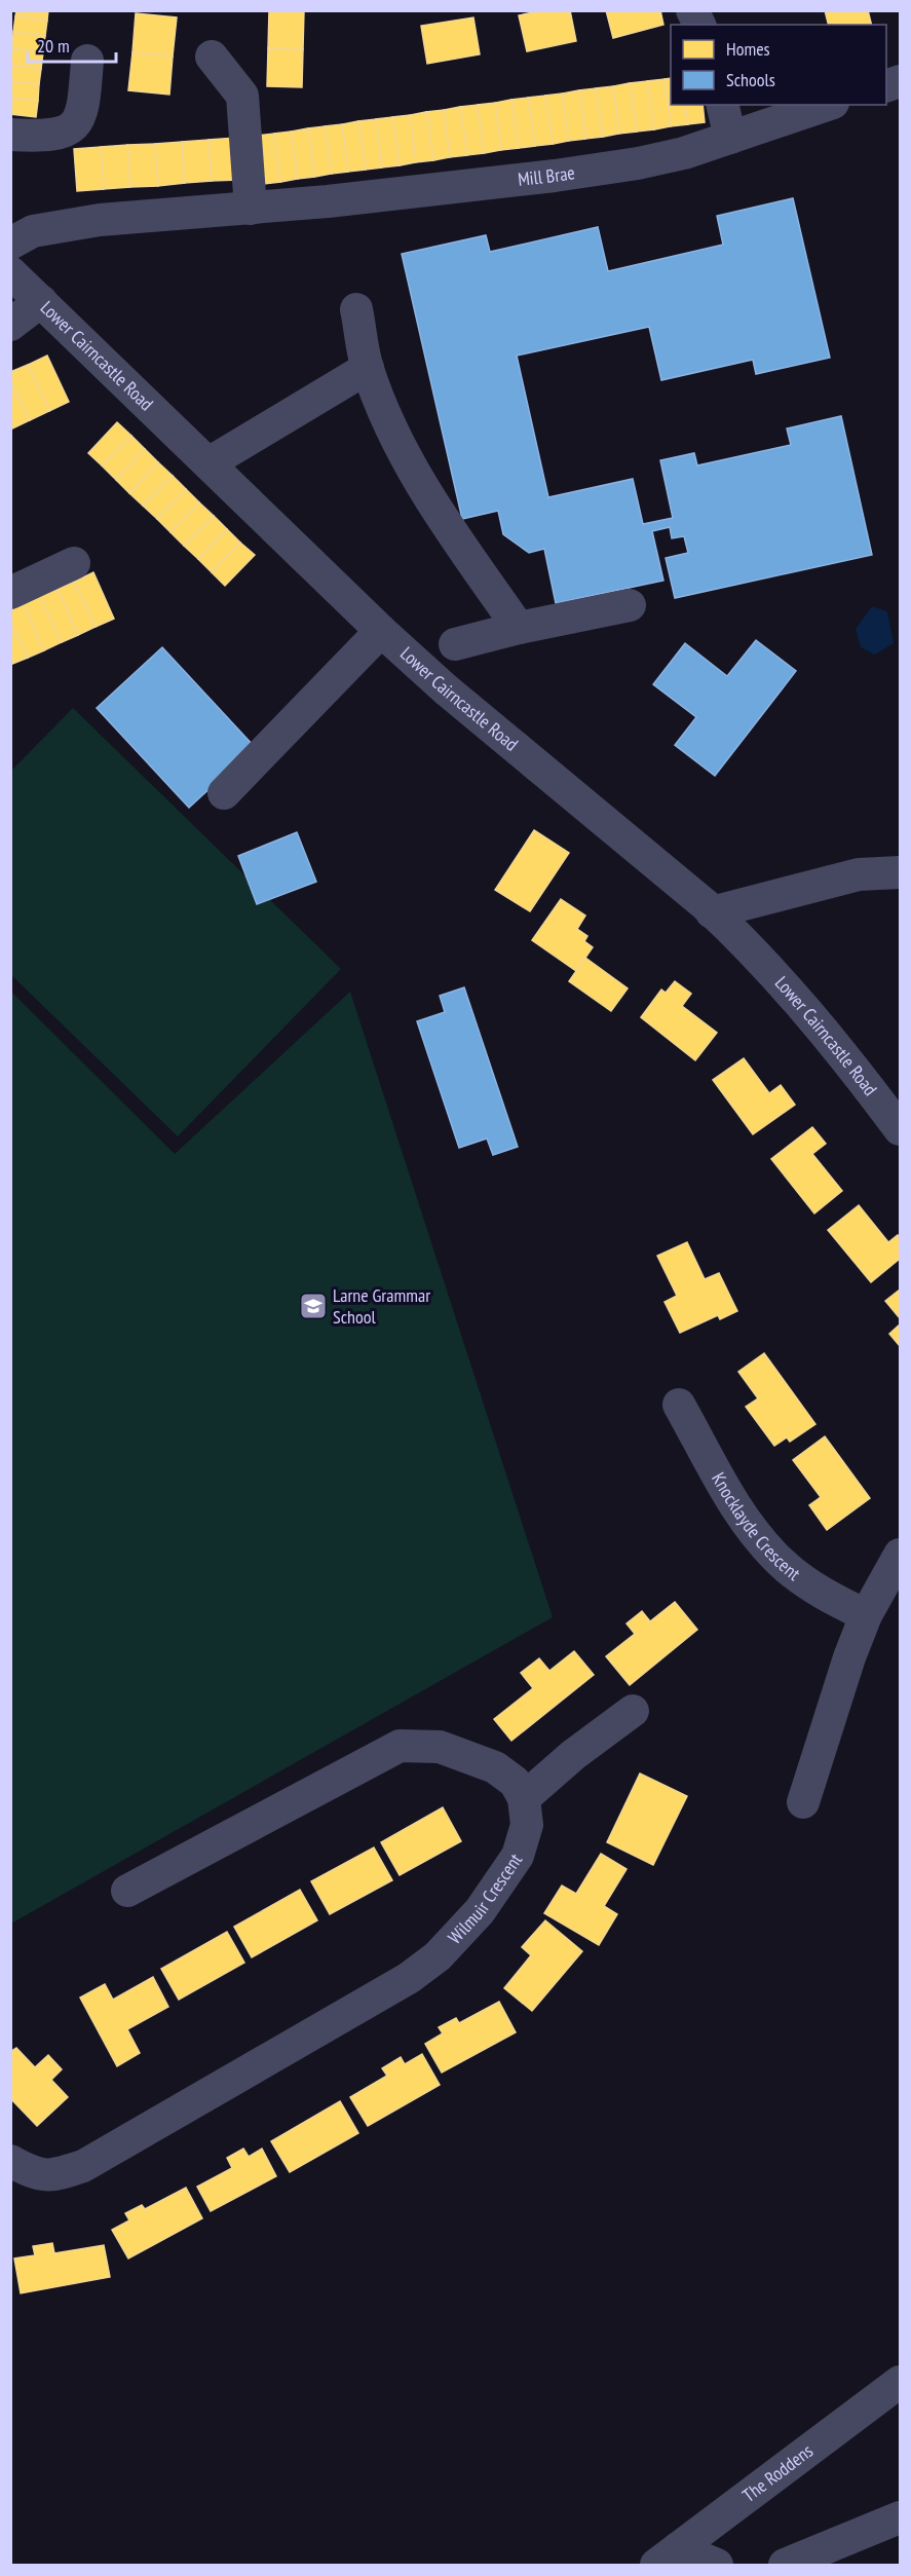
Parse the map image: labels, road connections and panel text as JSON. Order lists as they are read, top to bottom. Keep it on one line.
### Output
{"streets":{"street":["Mill Brae","Lower Cairncastle Road","Knocklayde Crescent","Wilmuir Crescent","The Roddens"]},"places":{"school or university":["Larne Grammar School"]},"legend":["Homes","Schools"],"scale_bar":"20 m"}
